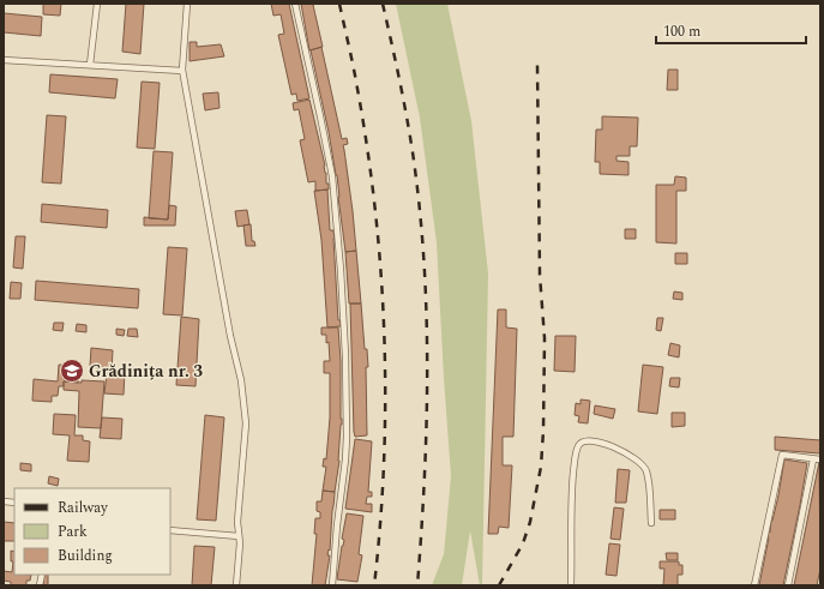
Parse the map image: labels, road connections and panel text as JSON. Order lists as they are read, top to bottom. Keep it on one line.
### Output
{"places":{"school or university":["Grădinița nr. 3"]},"legend":["Railway","Park","Building"],"scale_bar":"100 m"}
